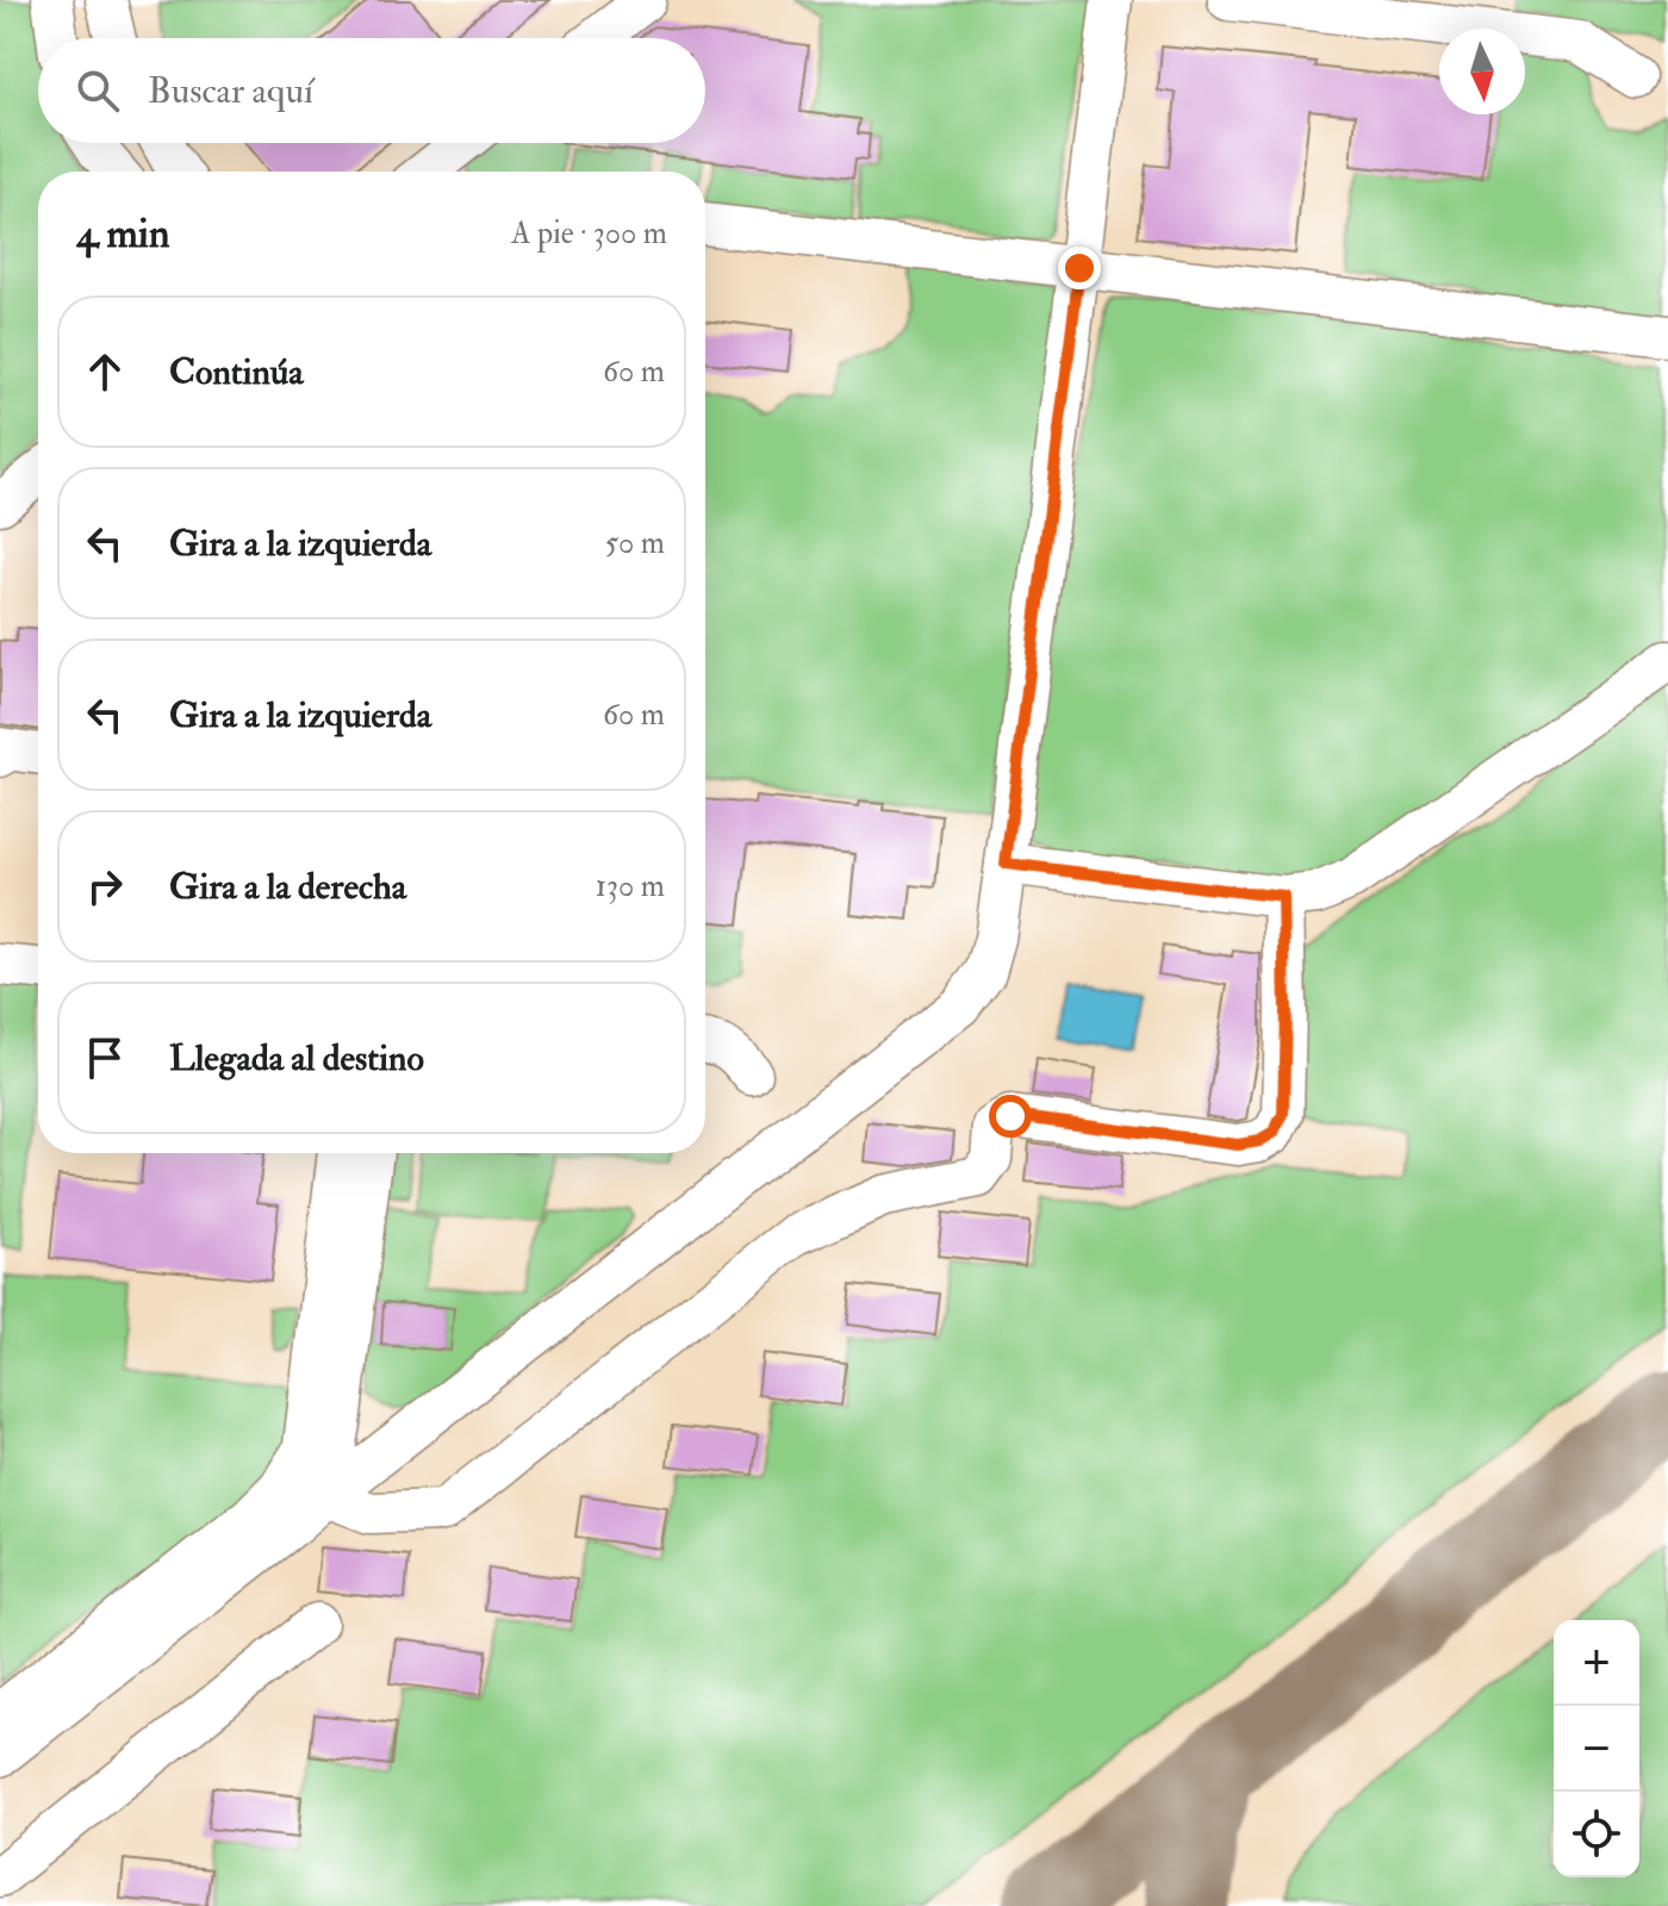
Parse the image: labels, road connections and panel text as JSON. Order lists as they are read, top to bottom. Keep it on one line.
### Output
{"north":"bottom","page":{"search":"Buscar aquí","heading":["4 min","A pie · 300 m"],"list":[["Continúa","60 m"],["Gira a la izquierda","50 m"],["Gira a la izquierda","60 m"],["Gira a la derecha","130 m"],"Llegada al destino"],"map_buttons":["+","−"]}}
